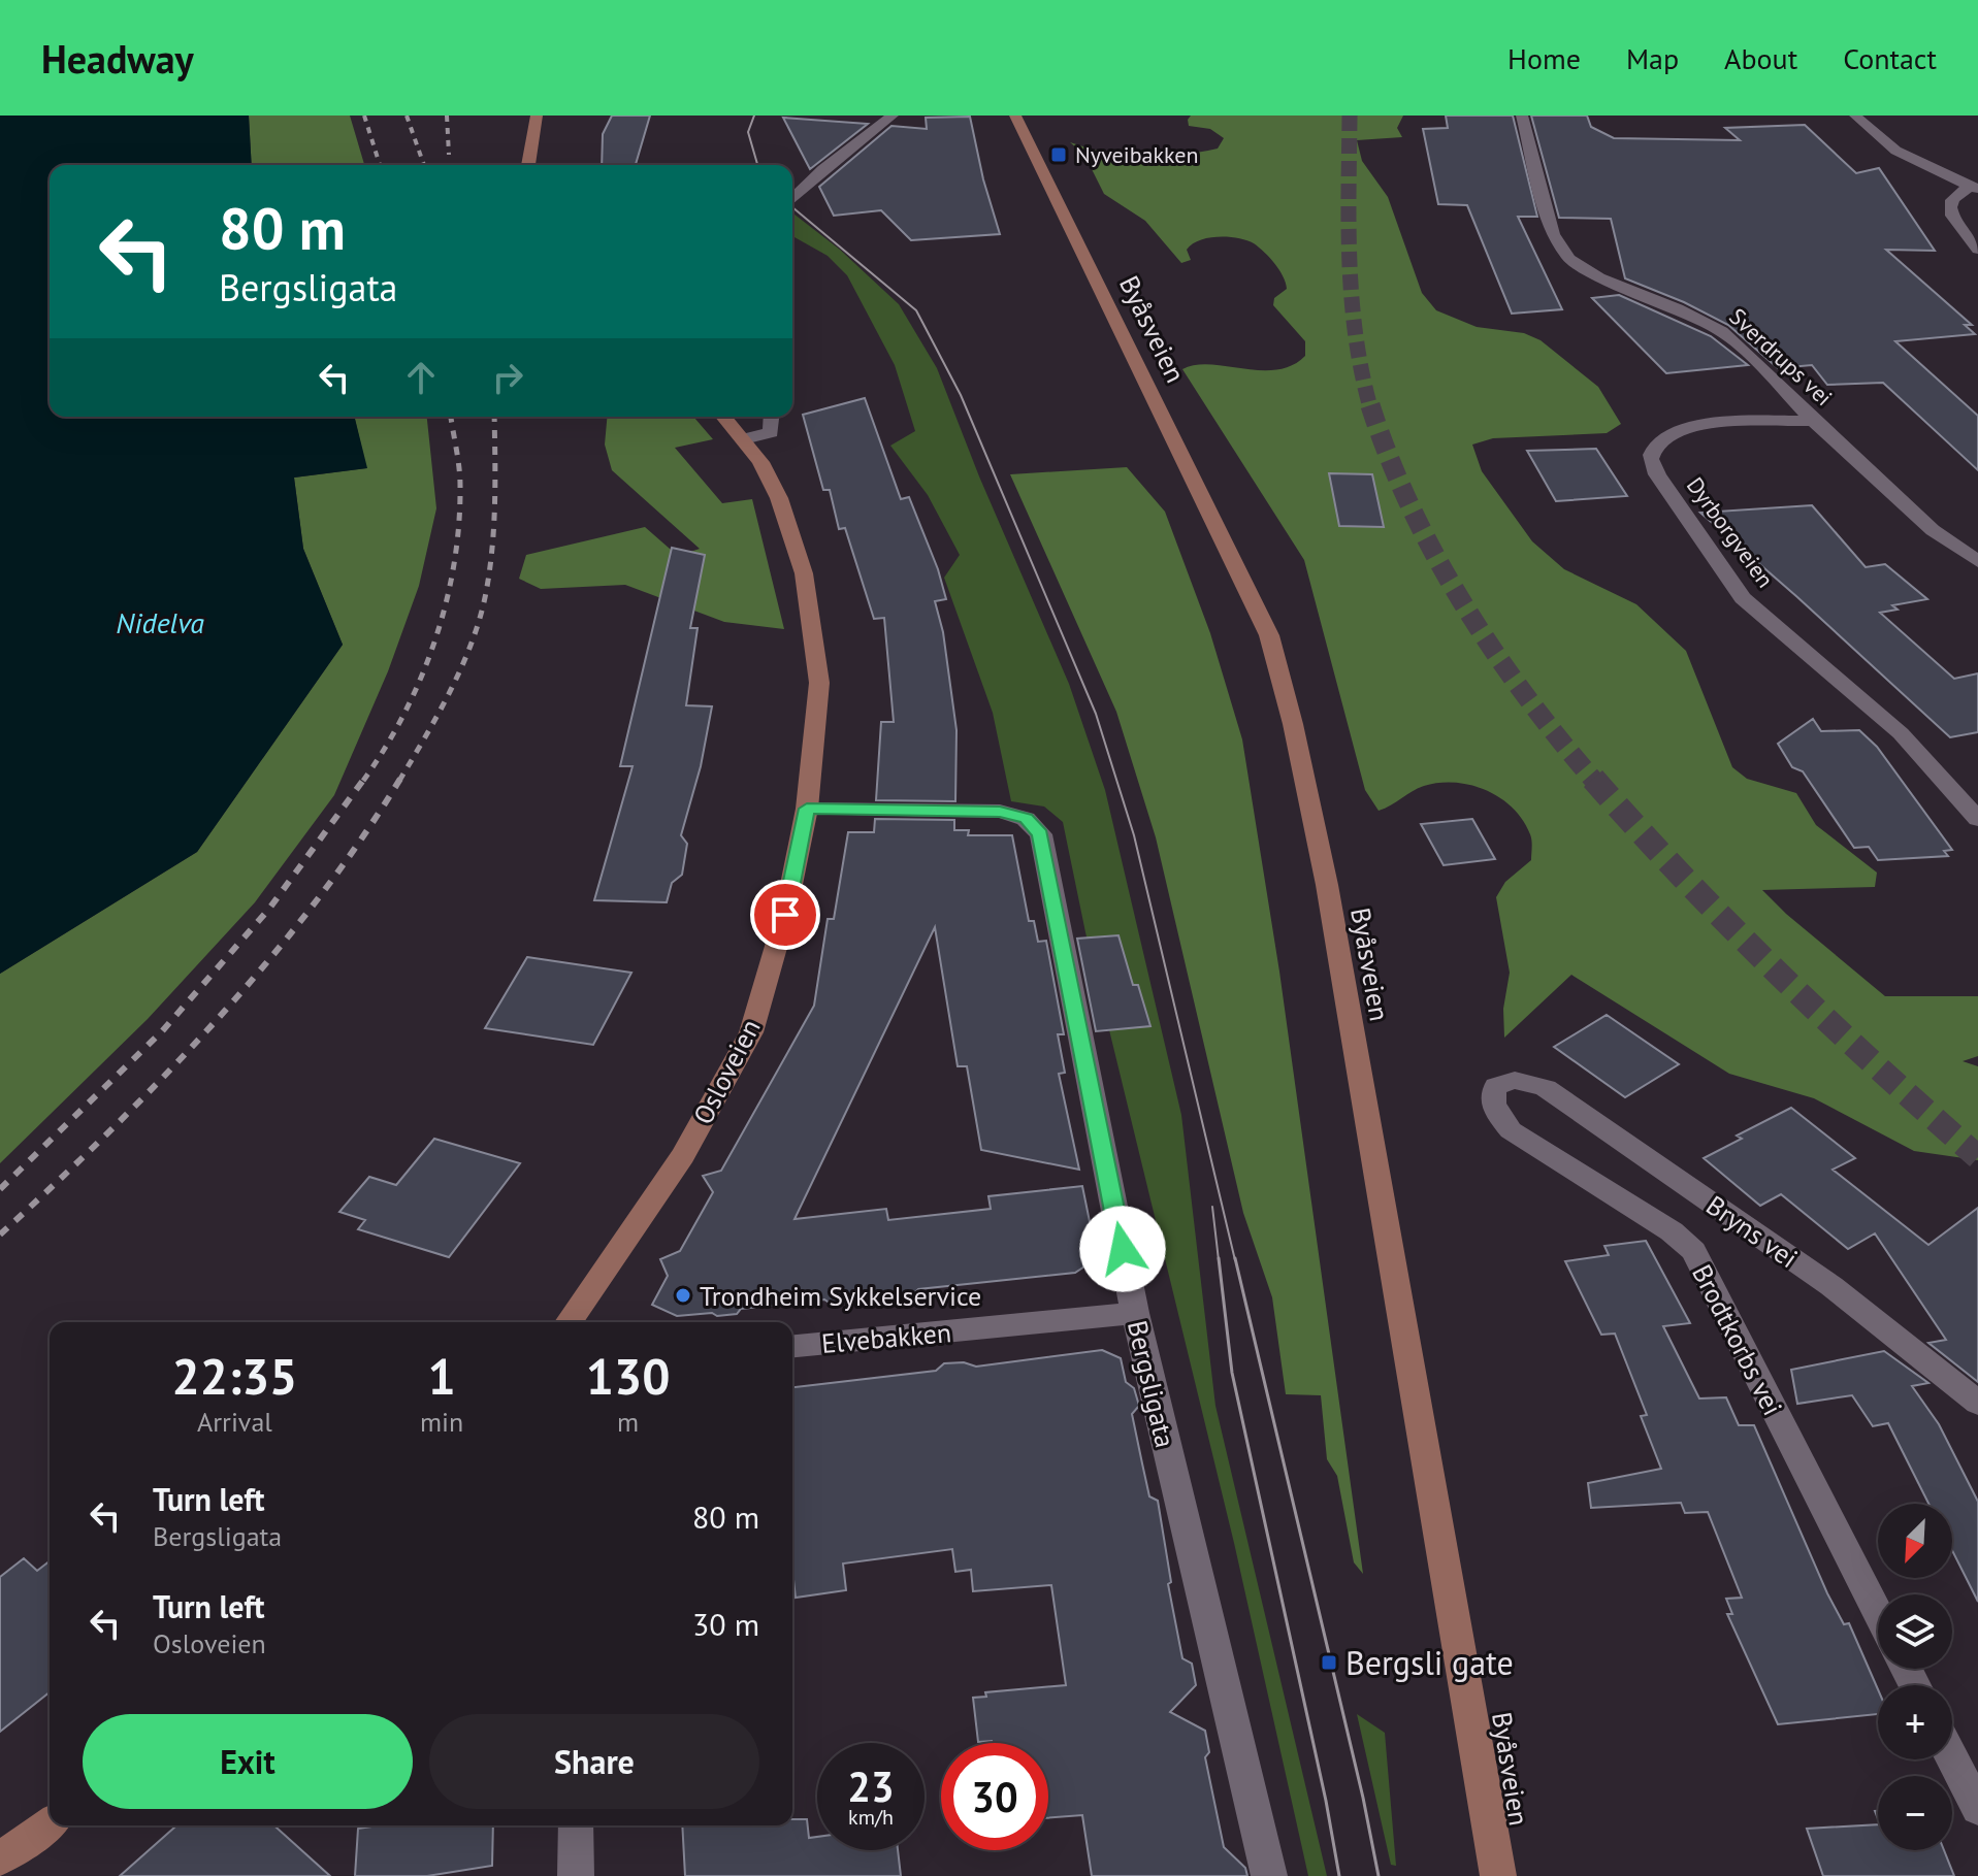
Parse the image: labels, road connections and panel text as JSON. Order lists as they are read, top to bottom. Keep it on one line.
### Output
{"streets":{"main road":["Byåsveien","Osloveien"],"street":["Sverdrups vei","Dyrborgveien","Bryns vei","Elvebakken","Brodtkorbs vei","Bergsligata"]},"crossings":[["Sverdrups vei","Dyrborgveien"],["Osloveien","Bergsligata"],["Bryns vei","Brodtkorbs vei"],["Elvebakken","Bergsligata"]],"water":["Nidelva"],"places":{"transit":["Nyveibakken","Bergsli gate"],"other":["Trondheim Sykkelservice"]},"north":"bottom left","page":{"header":"Headway","nav":["Home","Map","About","Contact"],"turn":["80 m","Bergsligata"],"eta":["22:35","Arrival","1","min","130","m"],"list":[{"name":"Turn left","note":"Bergsligata","value":"80 m"},{"name":"Turn left","note":"Osloveien","value":"30 m"}],"map_buttons":["+","−"],"buttons":["Exit","Share"],"speed":"23 km/h","limit":"30"}}
